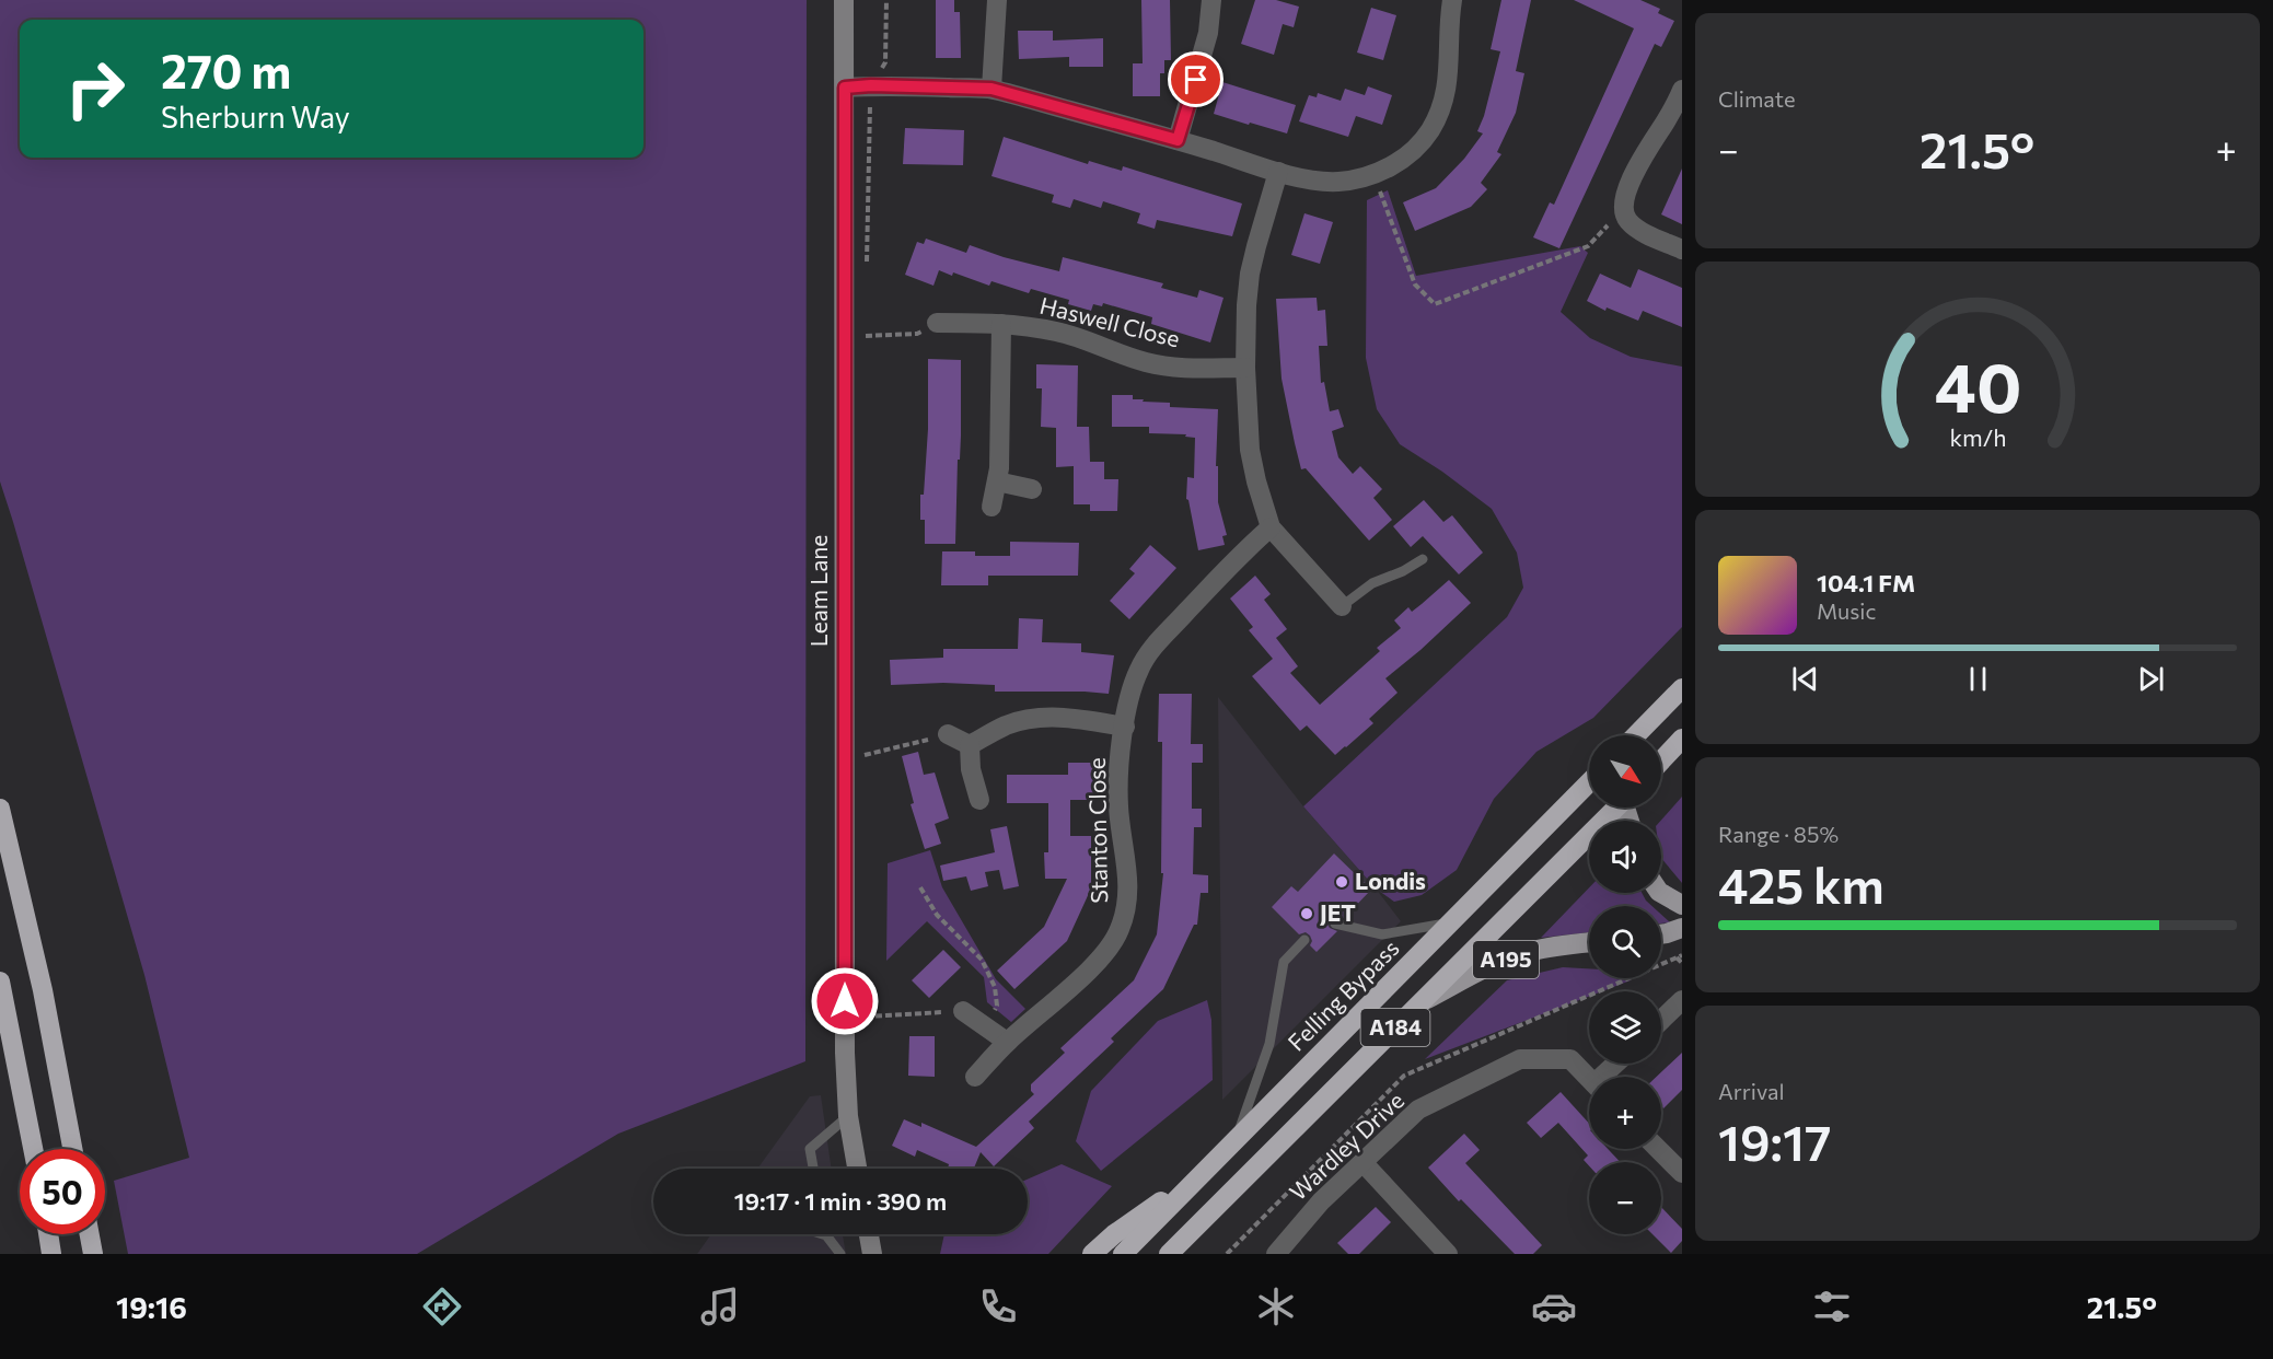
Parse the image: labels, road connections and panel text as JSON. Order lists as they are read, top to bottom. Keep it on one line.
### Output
{"streets":{"highway":["Felling Bypass","A184"],"main road":["Leam Lane","A195"],"street":["Haswell Close","Stanton Close","Wardley Drive"]},"crossings":[["A195","A184"],["Felling Bypass","A184"]],"places":["Londis","JET"],"north":"bottom right","page":{"tile":["Climate",["Range · 85%","425 km"],["Arrival","19:17"]],"turn":["270 m","Sherburn Way"],"heat":["−","21.5°","+"],"song":["104.1 FM","Music"],"map_buttons":["+","−"],"limit":"50","trip":"19:17 · 1 min · 390 m","tabs":["19:16","21.5°"],"gauge":["40","km/h"]}}
